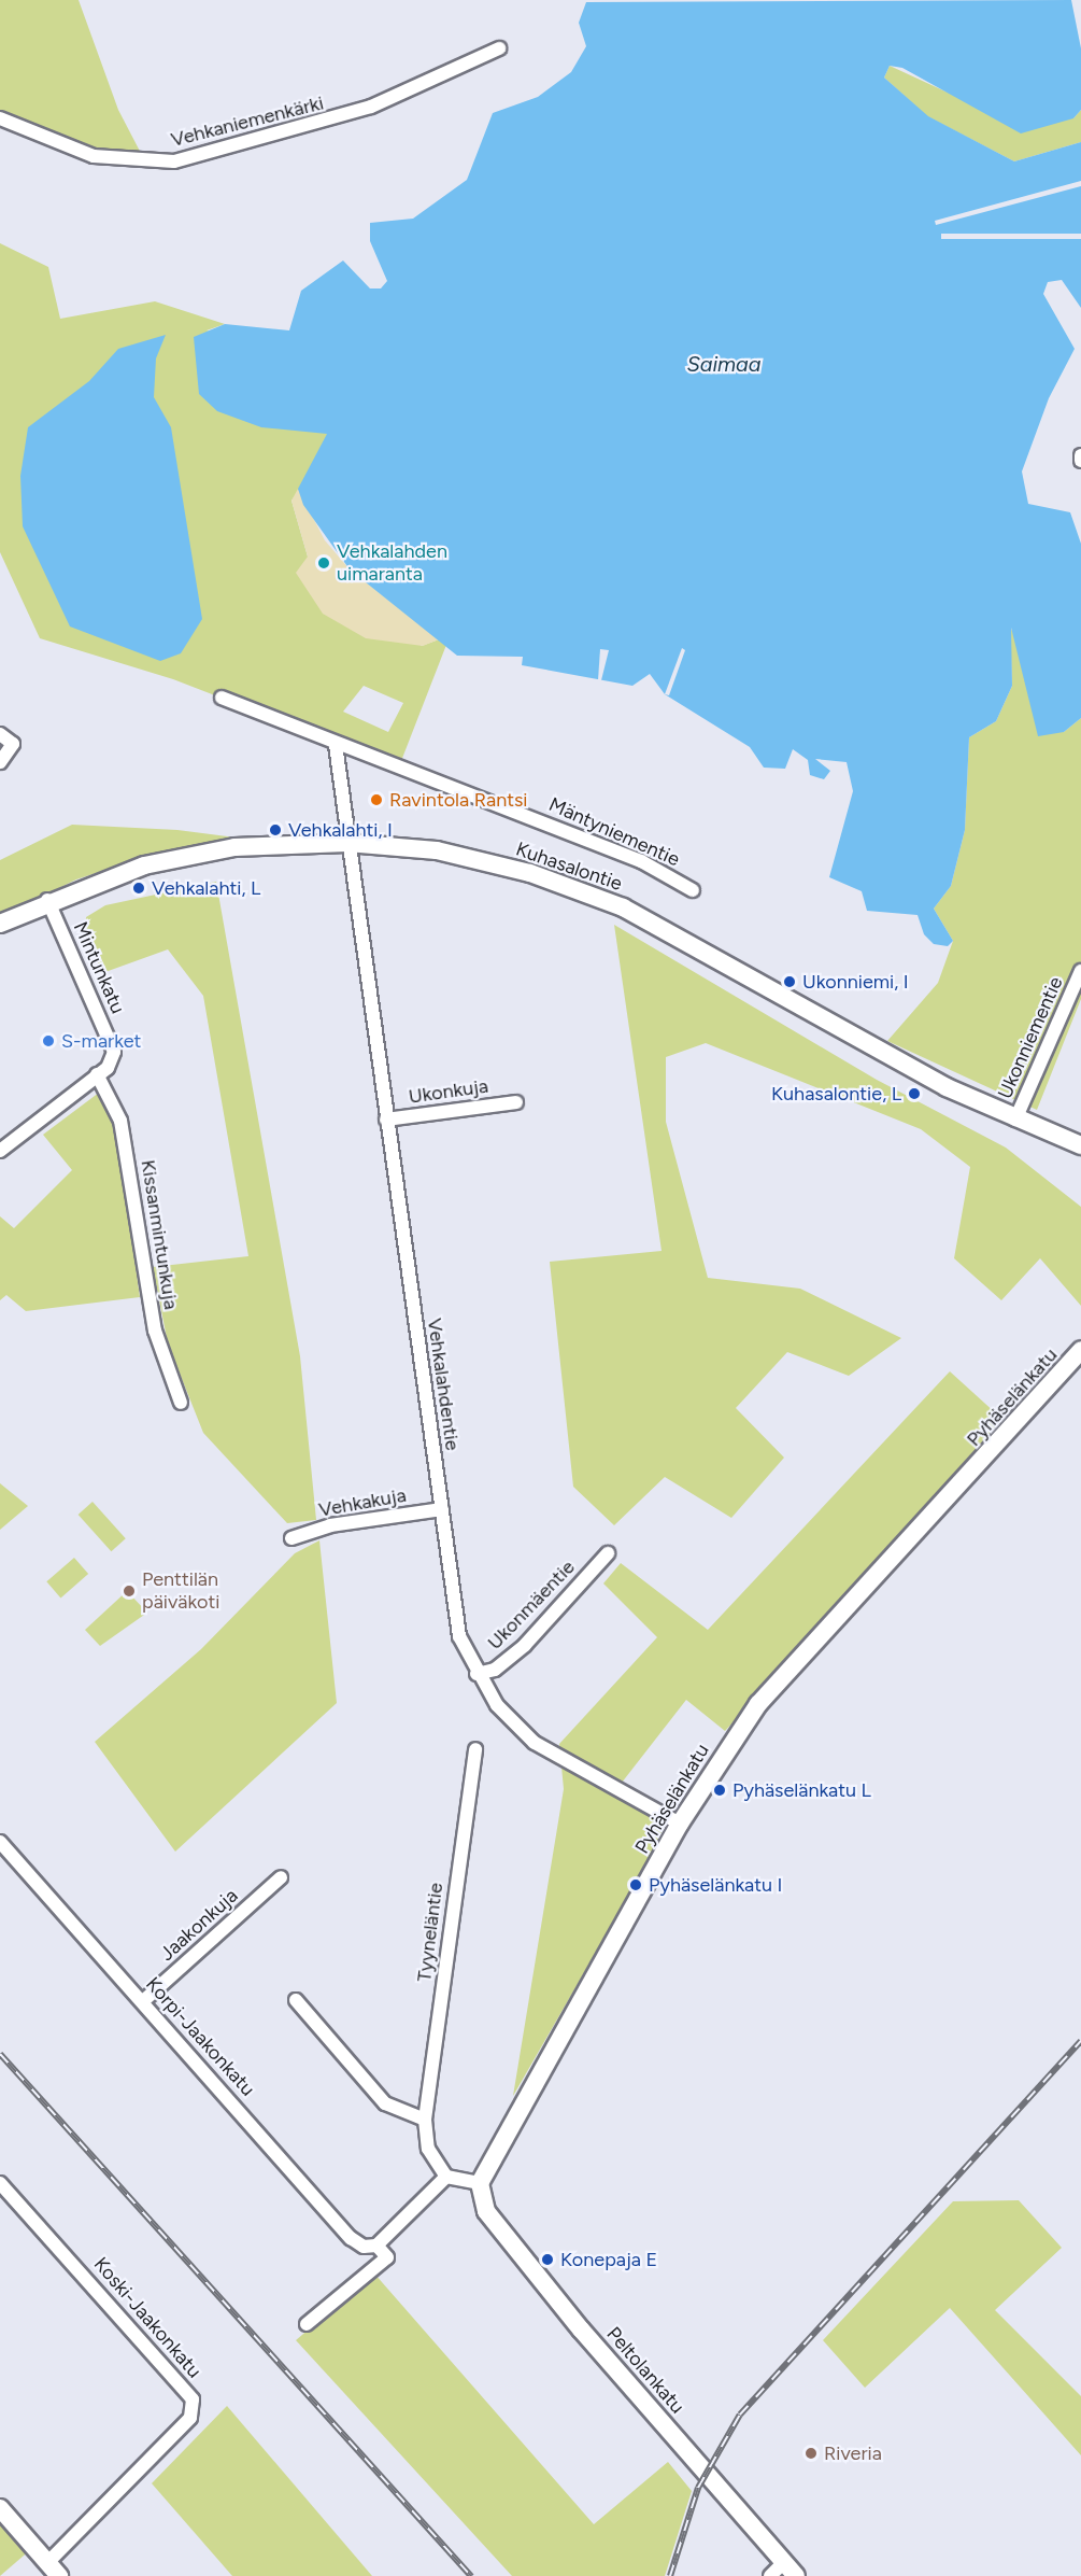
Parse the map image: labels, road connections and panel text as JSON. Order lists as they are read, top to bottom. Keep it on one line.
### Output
{"streets":{"street":["Vehkaniemenkärki","Mäntyniementie","Kuhasalontie","Mintunkatu","Ukonniementie","Ukonkuja","Kissanmintunkuja","Vehkalahdentie","Pyhäselänkatu","Vehkakuja","Ukonmäentie","Jaakonkuja","Tyyneläntie","Korpi-Jaakonkatu","Koski-Jaakonkatu","Peltolankatu"]},"crossings":[["Mäntyniementie","Vehkalahdentie"],["Kuhasalontie","Mintunkatu"],["Kuhasalontie","Ukonniementie"],["Kuhasalontie","Vehkalahdentie"],["Mintunkatu","Kissanmintunkuja"],["Ukonkuja","Vehkalahdentie"],["Vehkalahdentie","Pyhäselänkatu"],["Vehkalahdentie","Vehkakuja"],["Vehkalahdentie","Ukonmäentie"],["Pyhäselänkatu","Peltolankatu"],["Jaakonkuja","Korpi-Jaakonkatu"]],"water":["Saimaa"],"places":["Vehkalahden uimaranta","Ravintola Rantsi","Vehkalahti, I","Vehkalahti, L","Ukonniemi, I","S-market","Kuhasalontie, L","Penttilän päiväkoti","Pyhäselänkatu L","Pyhäselänkatu I","Konepaja E","Riveria"]}
